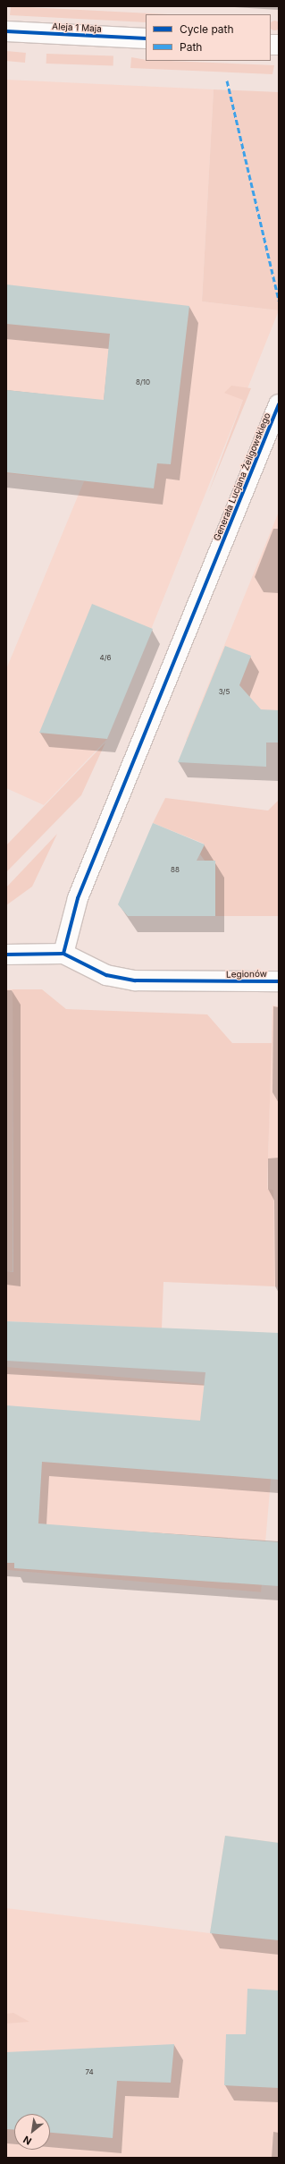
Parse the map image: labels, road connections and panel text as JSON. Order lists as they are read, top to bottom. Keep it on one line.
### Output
{"streets":{"street":["Aleja 1 Maja","Generała Lucjana Żeligowskiego","Legionów"]},"crossings":[["Generała Lucjana Żeligowskiego","Legionów"]],"house_numbers":["8/10","4/6","3/5","88","74"],"legend":["Cycle path","Path"],"north":"bottom left"}
